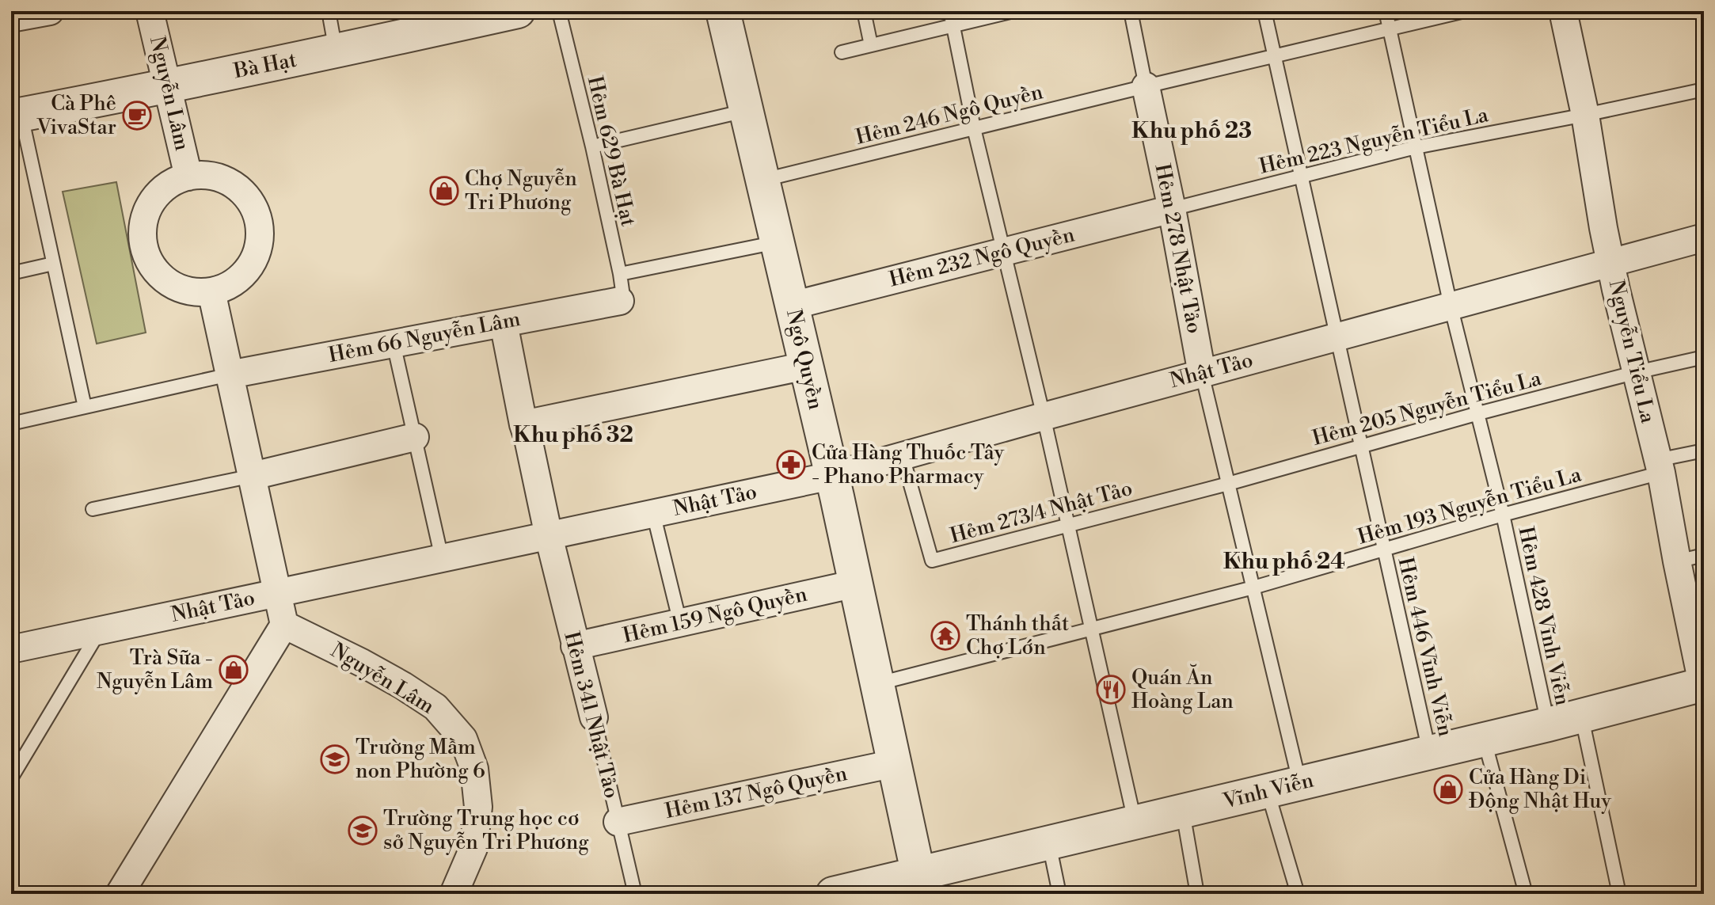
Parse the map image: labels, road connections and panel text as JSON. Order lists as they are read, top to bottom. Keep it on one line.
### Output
{"streets":{"street":["Bà Hạt","Nguyễn Lâm","Hẻm 278 Nhật Tảo","Hẻm 232 Ngô Quyền","Hẻm 66 Nguyễn Lâm","Nguyễn Tiểu La","Ngô Quyền","Nhật Tảo","Hẻm 159 Ngô Quyền","Hẻm 341 Nhật Tảo","Vĩnh Viễn","Hẻm 137 Ngô Quyền"],"lane":["Hẻm 246 Ngô Quyền","Hẻm 223 Nguyễn Tiểu La","Hẻm 629 Bà Hạt","Hẻm 205 Nguyễn Tiểu La","Hẻm 193 Nguyễn Tiểu La","Hẻm 273/4 Nhật Tảo","Hẻm 428 Vĩnh Viễn","Hẻm 446 Vĩnh Viễn"]},"crossings":[["Bà Hạt","Nguyễn Lâm"],["Hẻm 246 Ngô Quyền","Hẻm 278 Nhật Tảo"],["Hẻm 246 Ngô Quyền","Ngô Quyền"],["Hẻm 246 Ngô Quyền","Hẻm 428 Vĩnh Viễn"],["Hẻm 246 Ngô Quyền","Hẻm 446 Vĩnh Viễn"],["Hẻm 223 Nguyễn Tiểu La","Hẻm 278 Nhật Tảo"],["Hẻm 223 Nguyễn Tiểu La","Hẻm 232 Ngô Quyền"],["Hẻm 223 Nguyễn Tiểu La","Nguyễn Tiểu La"],["Hẻm 223 Nguyễn Tiểu La","Hẻm 428 Vĩnh Viễn"],["Hẻm 223 Nguyễn Tiểu La","Hẻm 446 Vĩnh Viễn"],["Hẻm 629 Bà Hạt","Hẻm 66 Nguyễn Lâm"],["Hẻm 278 Nhật Tảo","Hẻm 232 Ngô Quyền"],["Hẻm 278 Nhật Tảo","Nhật Tảo"],["Hẻm 232 Ngô Quyền","Ngô Quyền"],["Hẻm 66 Nguyễn Lâm","Hẻm 341 Nhật Tảo"],["Nguyễn Tiểu La","Nhật Tảo"],["Nguyễn Tiểu La","Hẻm 205 Nguyễn Tiểu La"],["Nguyễn Tiểu La","Hẻm 193 Nguyễn Tiểu La"],["Nguyễn Tiểu La","Vĩnh Viễn"],["Ngô Quyền","Nhật Tảo"],["Ngô Quyền","Hẻm 193 Nguyễn Tiểu La"],["Ngô Quyền","Hẻm 159 Ngô Quyền"],["Ngô Quyền","Vĩnh Viễn"],["Ngô Quyền","Hẻm 137 Ngô Quyền"],["Nhật Tảo","Hẻm 273/4 Nhật Tảo"],["Nhật Tảo","Hẻm 428 Vĩnh Viễn"],["Nhật Tảo","Hẻm 446 Vĩnh Viễn"],["Nhật Tảo","Hẻm 341 Nhật Tảo"],["Hẻm 205 Nguyễn Tiểu La","Hẻm 273/4 Nhật Tảo"],["Hẻm 205 Nguyễn Tiểu La","Hẻm 428 Vĩnh Viễn"],["Hẻm 205 Nguyễn Tiểu La","Hẻm 446 Vĩnh Viễn"],["Hẻm 193 Nguyễn Tiểu La","Hẻm 428 Vĩnh Viễn"],["Hẻm 193 Nguyễn Tiểu La","Hẻm 446 Vĩnh Viễn"],["Hẻm 159 Ngô Quyền","Hẻm 341 Nhật Tảo"],["Hẻm 428 Vĩnh Viễn","Vĩnh Viễn"],["Hẻm 446 Vĩnh Viễn","Vĩnh Viễn"],["Hẻm 341 Nhật Tảo","Hẻm 137 Ngô Quyền"]],"districts":["Khu phố 23","Khu phố 32","Khu phố 24"],"places":{"cafe":["Cà Phê VivaStar"],"shop":["Chợ Nguyễn Tri Phương","Trà Sữa - Nguyễn Lâm","Cửa Hàng Di Động Nhật Huy"],"pharmacy":["Cửa Hàng Thuốc Tây - Phano Pharmacy"],"temple":["Thánh thất Chợ Lớn"],"restaurant":["Quán Ăn Hoàng Lan"],"school or university":["Trường Mầm non Phường 6","Trường Trung học cơ sở Nguyễn Tri Phương"]}}
